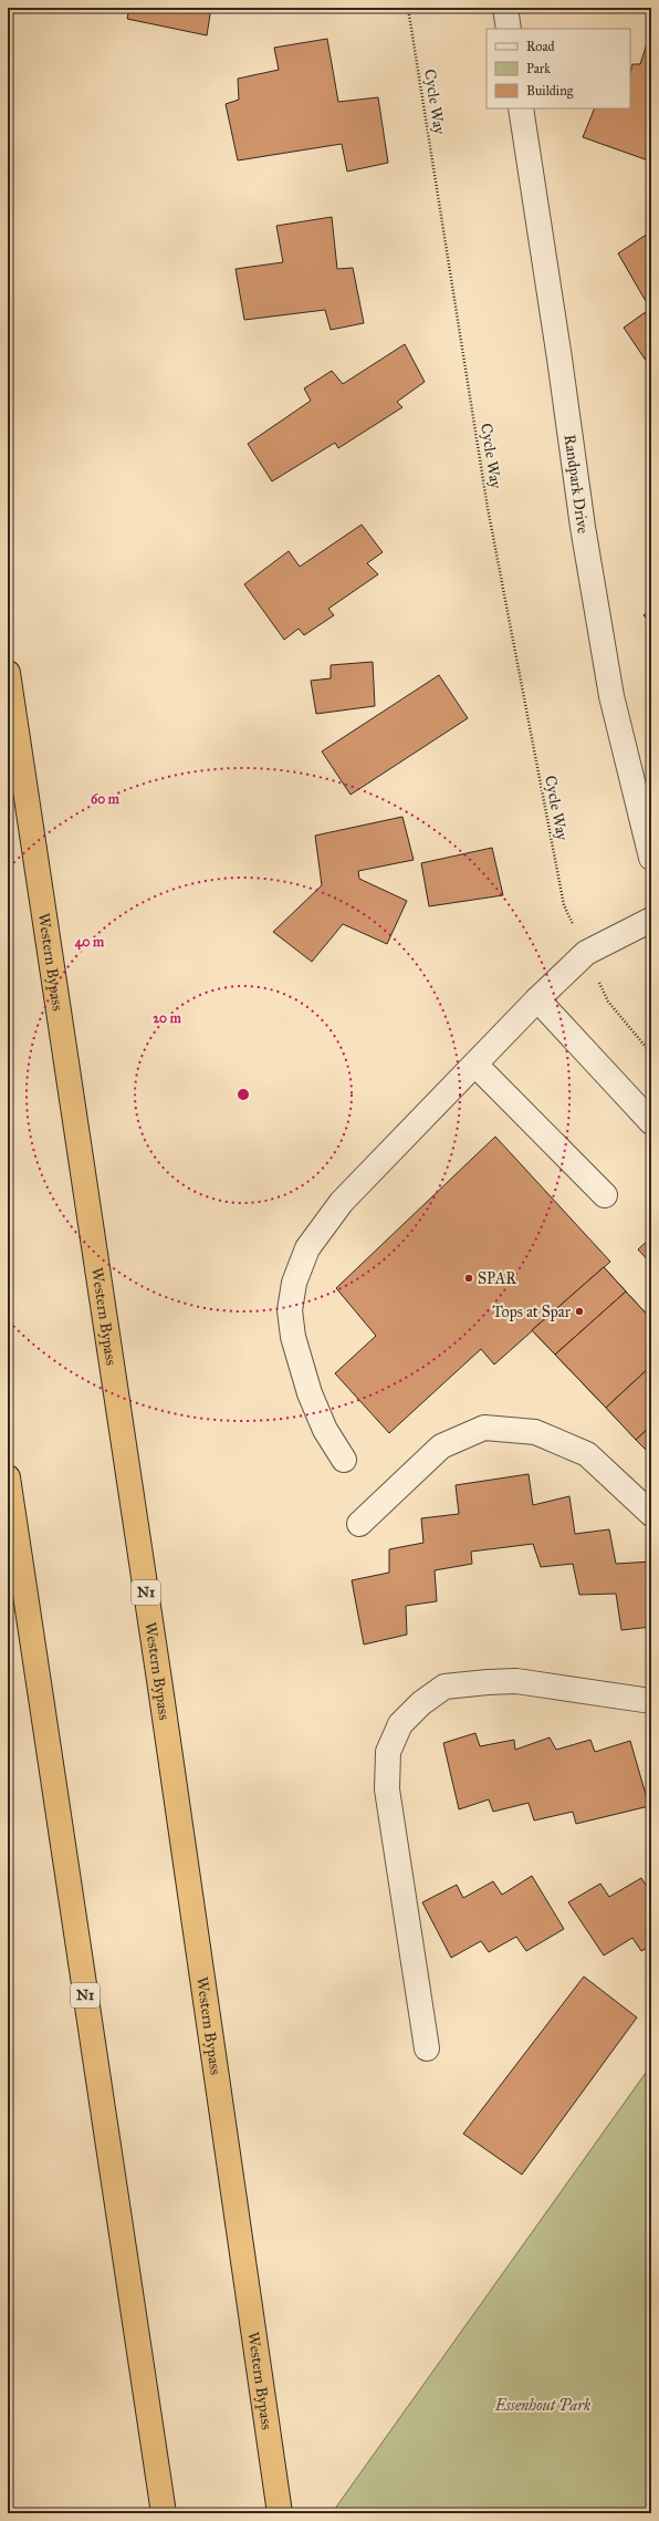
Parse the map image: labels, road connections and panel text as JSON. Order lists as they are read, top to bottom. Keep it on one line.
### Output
{"streets":{"highway":["Western Bypass","N1"],"street":["Randpark Drive"],"path":["Cycle Way"]},"parks":["Essenhout Park"],"places":["SPAR","Tops at Spar"],"legend":["Road","Park","Building"],"rings":["60 m","40 m","20 m"]}
